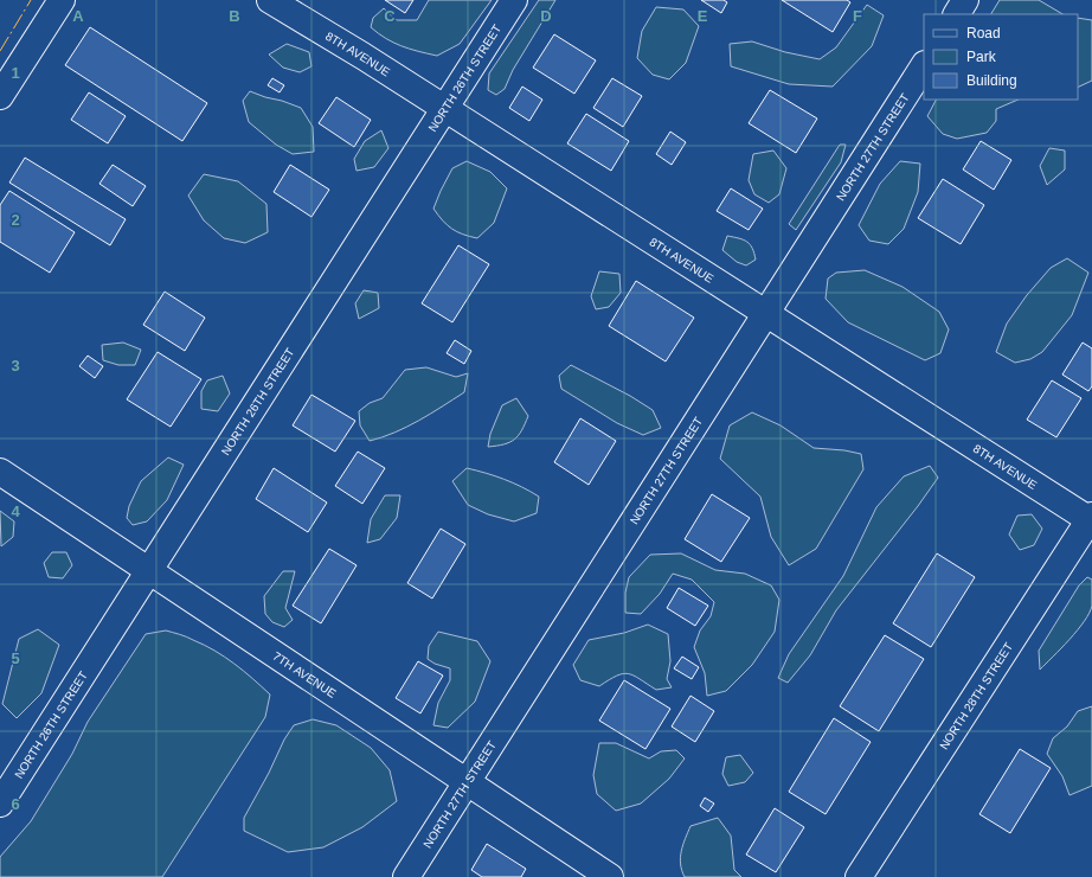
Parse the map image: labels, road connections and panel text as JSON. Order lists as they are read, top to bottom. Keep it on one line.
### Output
{"streets":{"street":["8TH AVENUE","NORTH 26TH STREET","NORTH 27TH STREET","7TH AVENUE","NORTH 28TH STREET"]},"crossings":[["8TH AVENUE","NORTH 26TH STREET"],["8TH AVENUE","NORTH 27TH STREET"],["8TH AVENUE","NORTH 28TH STREET"],["NORTH 26TH STREET","7TH AVENUE"],["NORTH 27TH STREET","7TH AVENUE"]],"legend":["Road","Park","Building"],"grid":{"columns":["A","B","C","D","E","F"],"rows":["1","2","3","4","5","6"]}}
